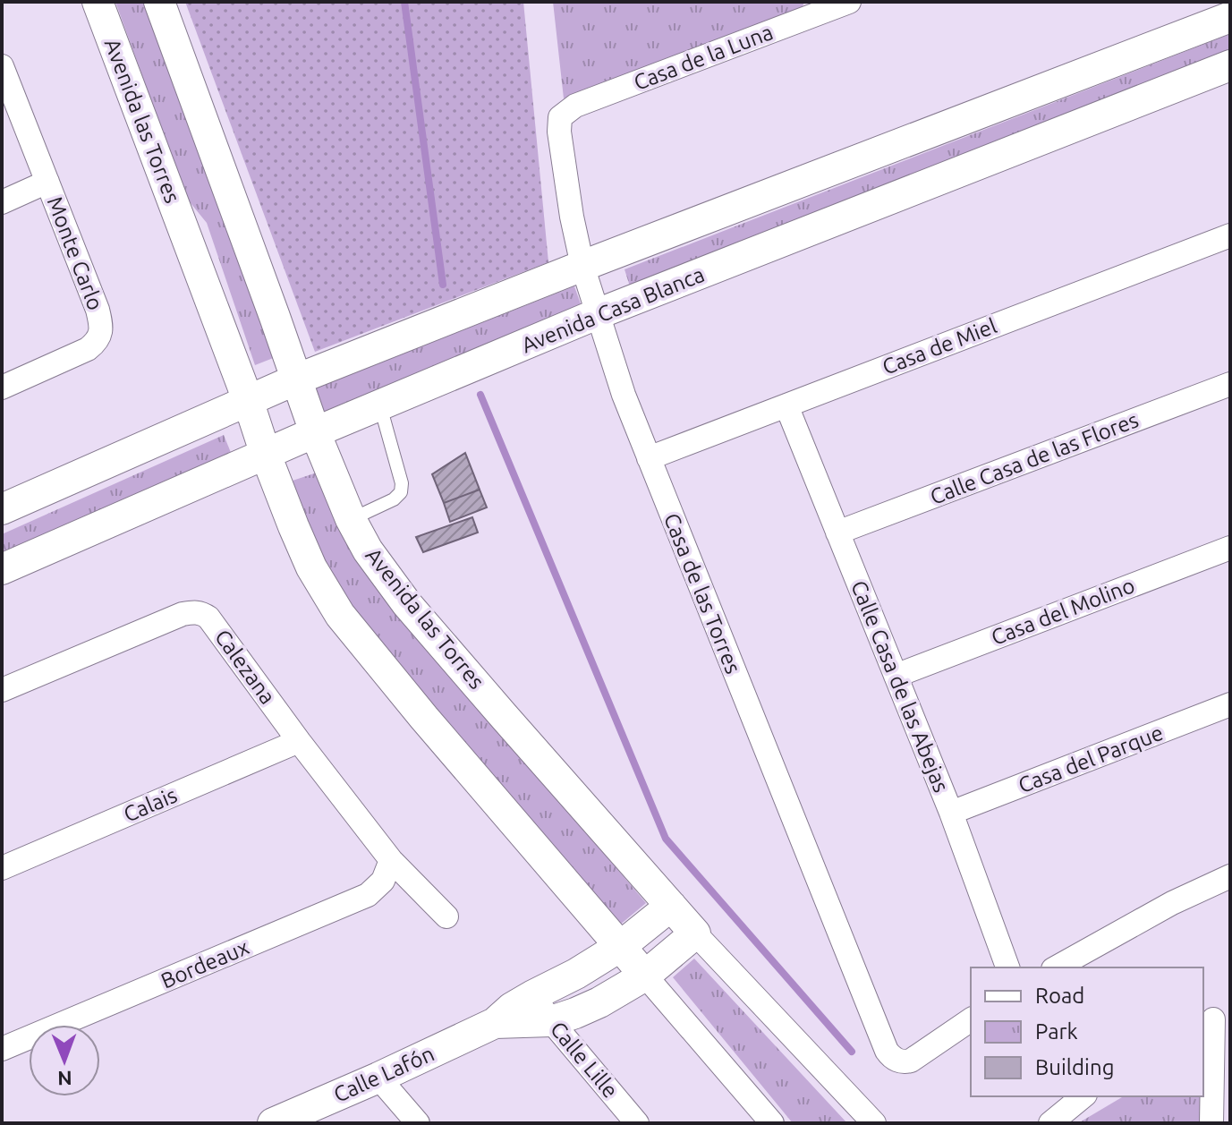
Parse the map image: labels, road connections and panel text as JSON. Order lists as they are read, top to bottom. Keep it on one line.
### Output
{"streets":{"street":["Casa de la Luna","Avenida las Torres","Monte Carlo","Avenida Casa Blanca","Casa de Miel","Calle Casa de las Flores","Casa de las Torres","Casa del Molino","Calezana","Calle Casa de las Abejas","Casa del Parque","Calais","Bordeaux","Calle Lille","Calle Lafón"]},"crossings":[["Casa de la Luna","Casa de las Torres"],["Avenida las Torres","Avenida Casa Blanca"],["Avenida las Torres","Calle Lafón"],["Avenida Casa Blanca","Casa de las Torres"],["Casa de Miel","Casa de las Torres"],["Casa de Miel","Calle Casa de las Abejas"],["Calle Casa de las Flores","Calle Casa de las Abejas"],["Casa del Molino","Calle Casa de las Abejas"],["Calezana","Calais"],["Calezana","Bordeaux"],["Calle Casa de las Abejas","Casa del Parque"],["Calle Lille","Calle Lafón"]],"legend":["Road","Park","Building"],"north":"bottom"}
